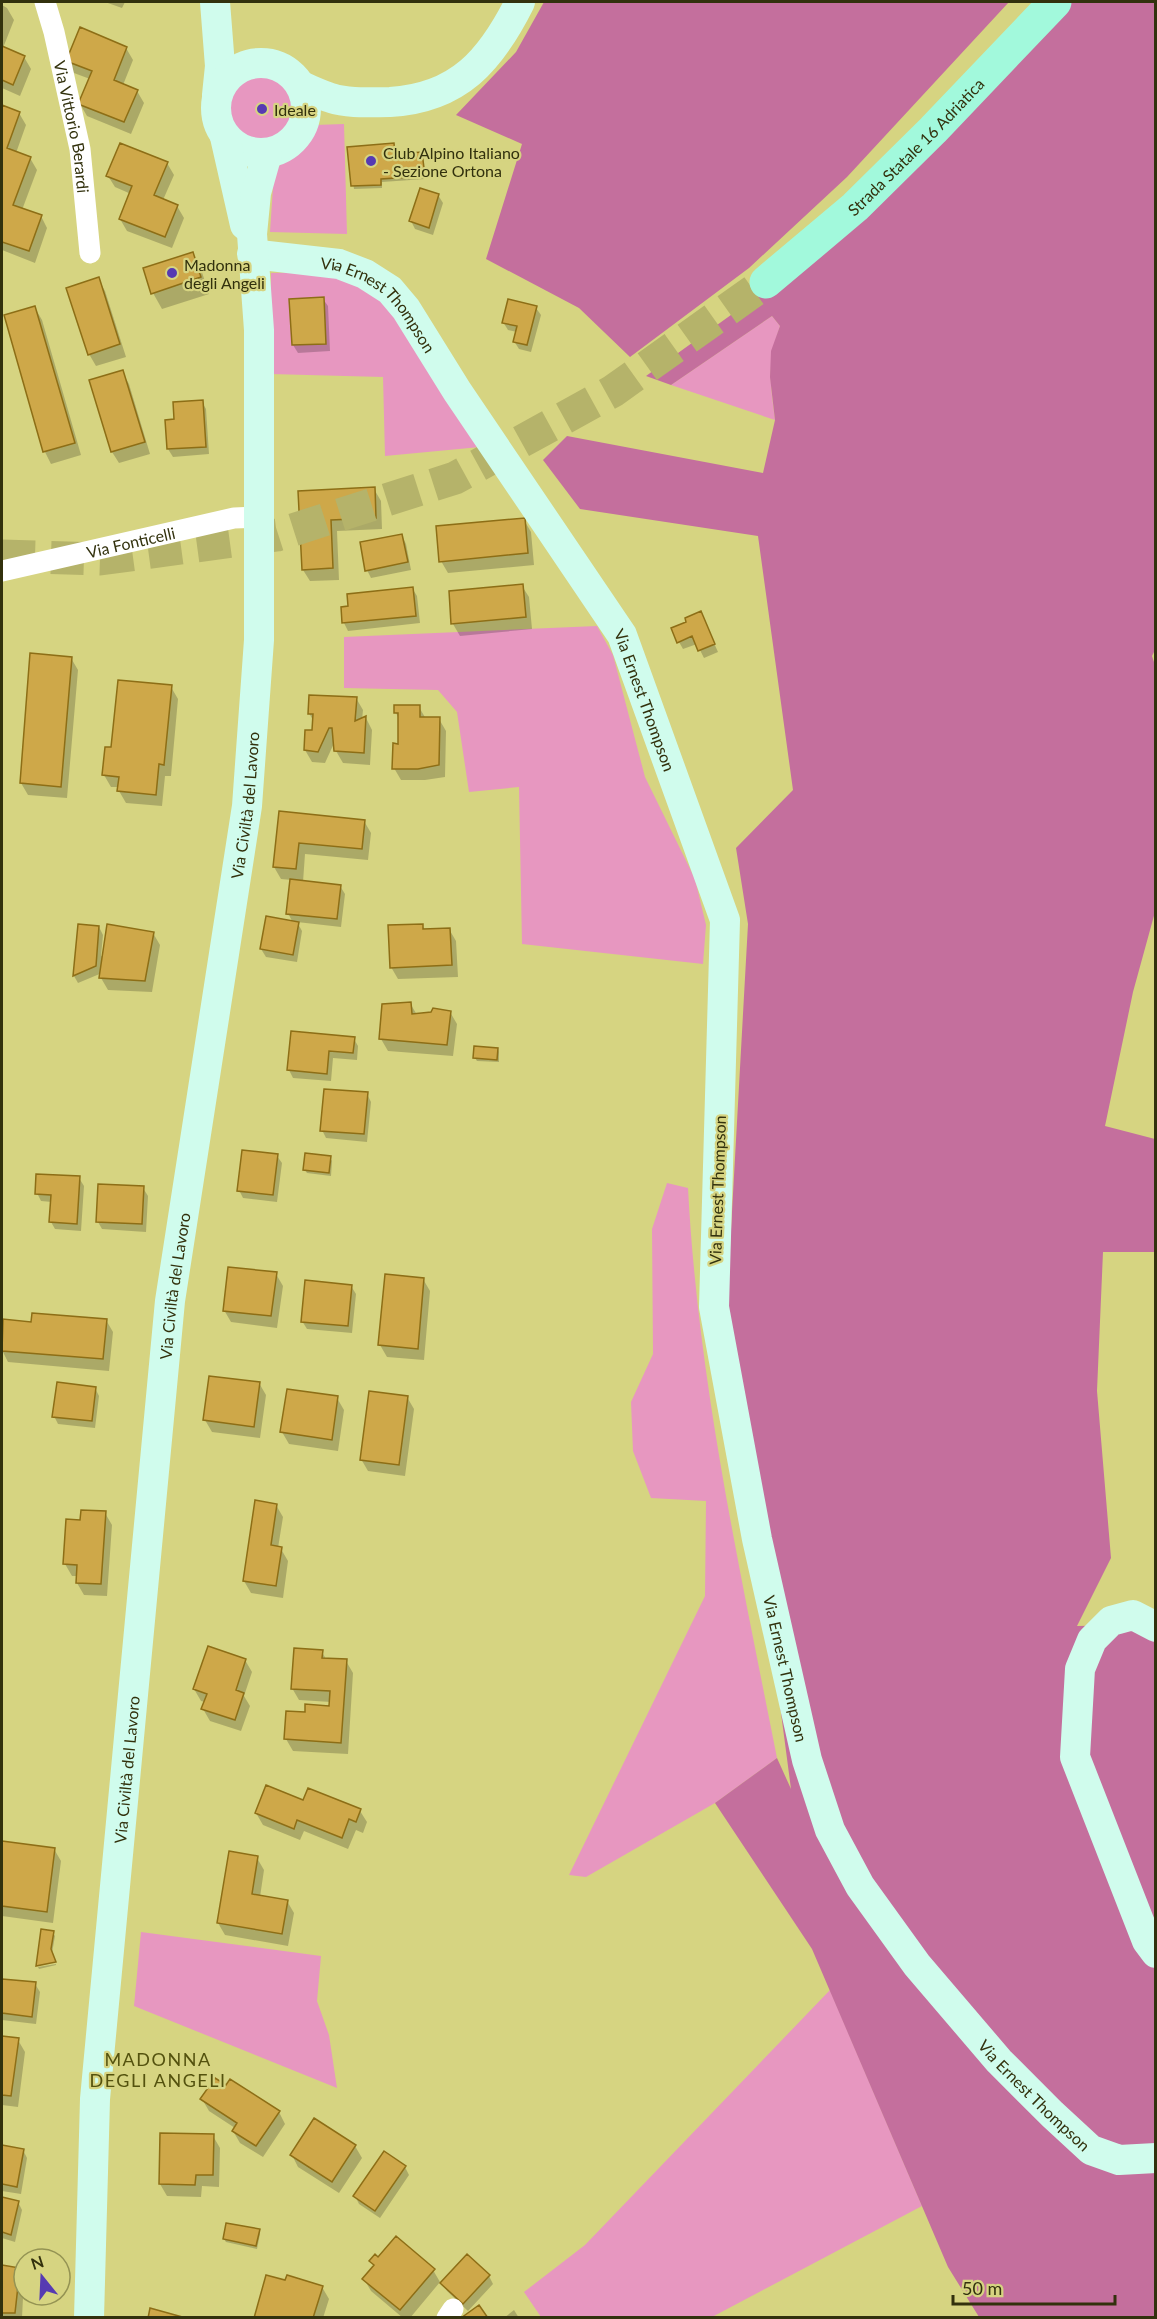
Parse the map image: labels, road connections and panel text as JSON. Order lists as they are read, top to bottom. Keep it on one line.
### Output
{"streets":{"main road":["Strada Statale 16 Adriatica","Via Ernest Thompson","Via Civiltà del Lavoro"],"street":["Via Vittorio Berardi","Via Fonticelli"]},"crossings":[["Via Ernest Thompson","Via Civiltà del Lavoro"],["Via Fonticelli","Via Civiltà del Lavoro"]],"districts":["MADONNA DEGLI ANGELI"],"places":["Ideale","Club Alpino Italiano - Sezione Ortona","Madonna degli Angeli"],"scale_bar":"50 m","north":"top"}
